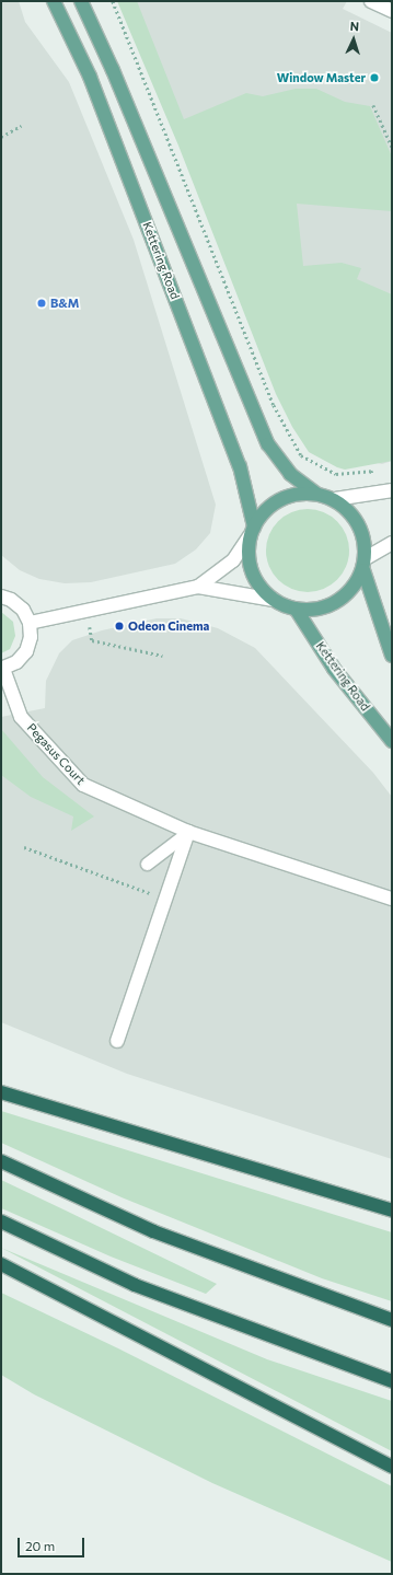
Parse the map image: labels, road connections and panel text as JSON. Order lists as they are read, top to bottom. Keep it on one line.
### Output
{"streets":{"main road":["Kettering Road"],"street":["Pegasus Court"]},"places":["Window Master","B&M","Odeon Cinema"],"scale_bar":"20 m","north":"top"}
